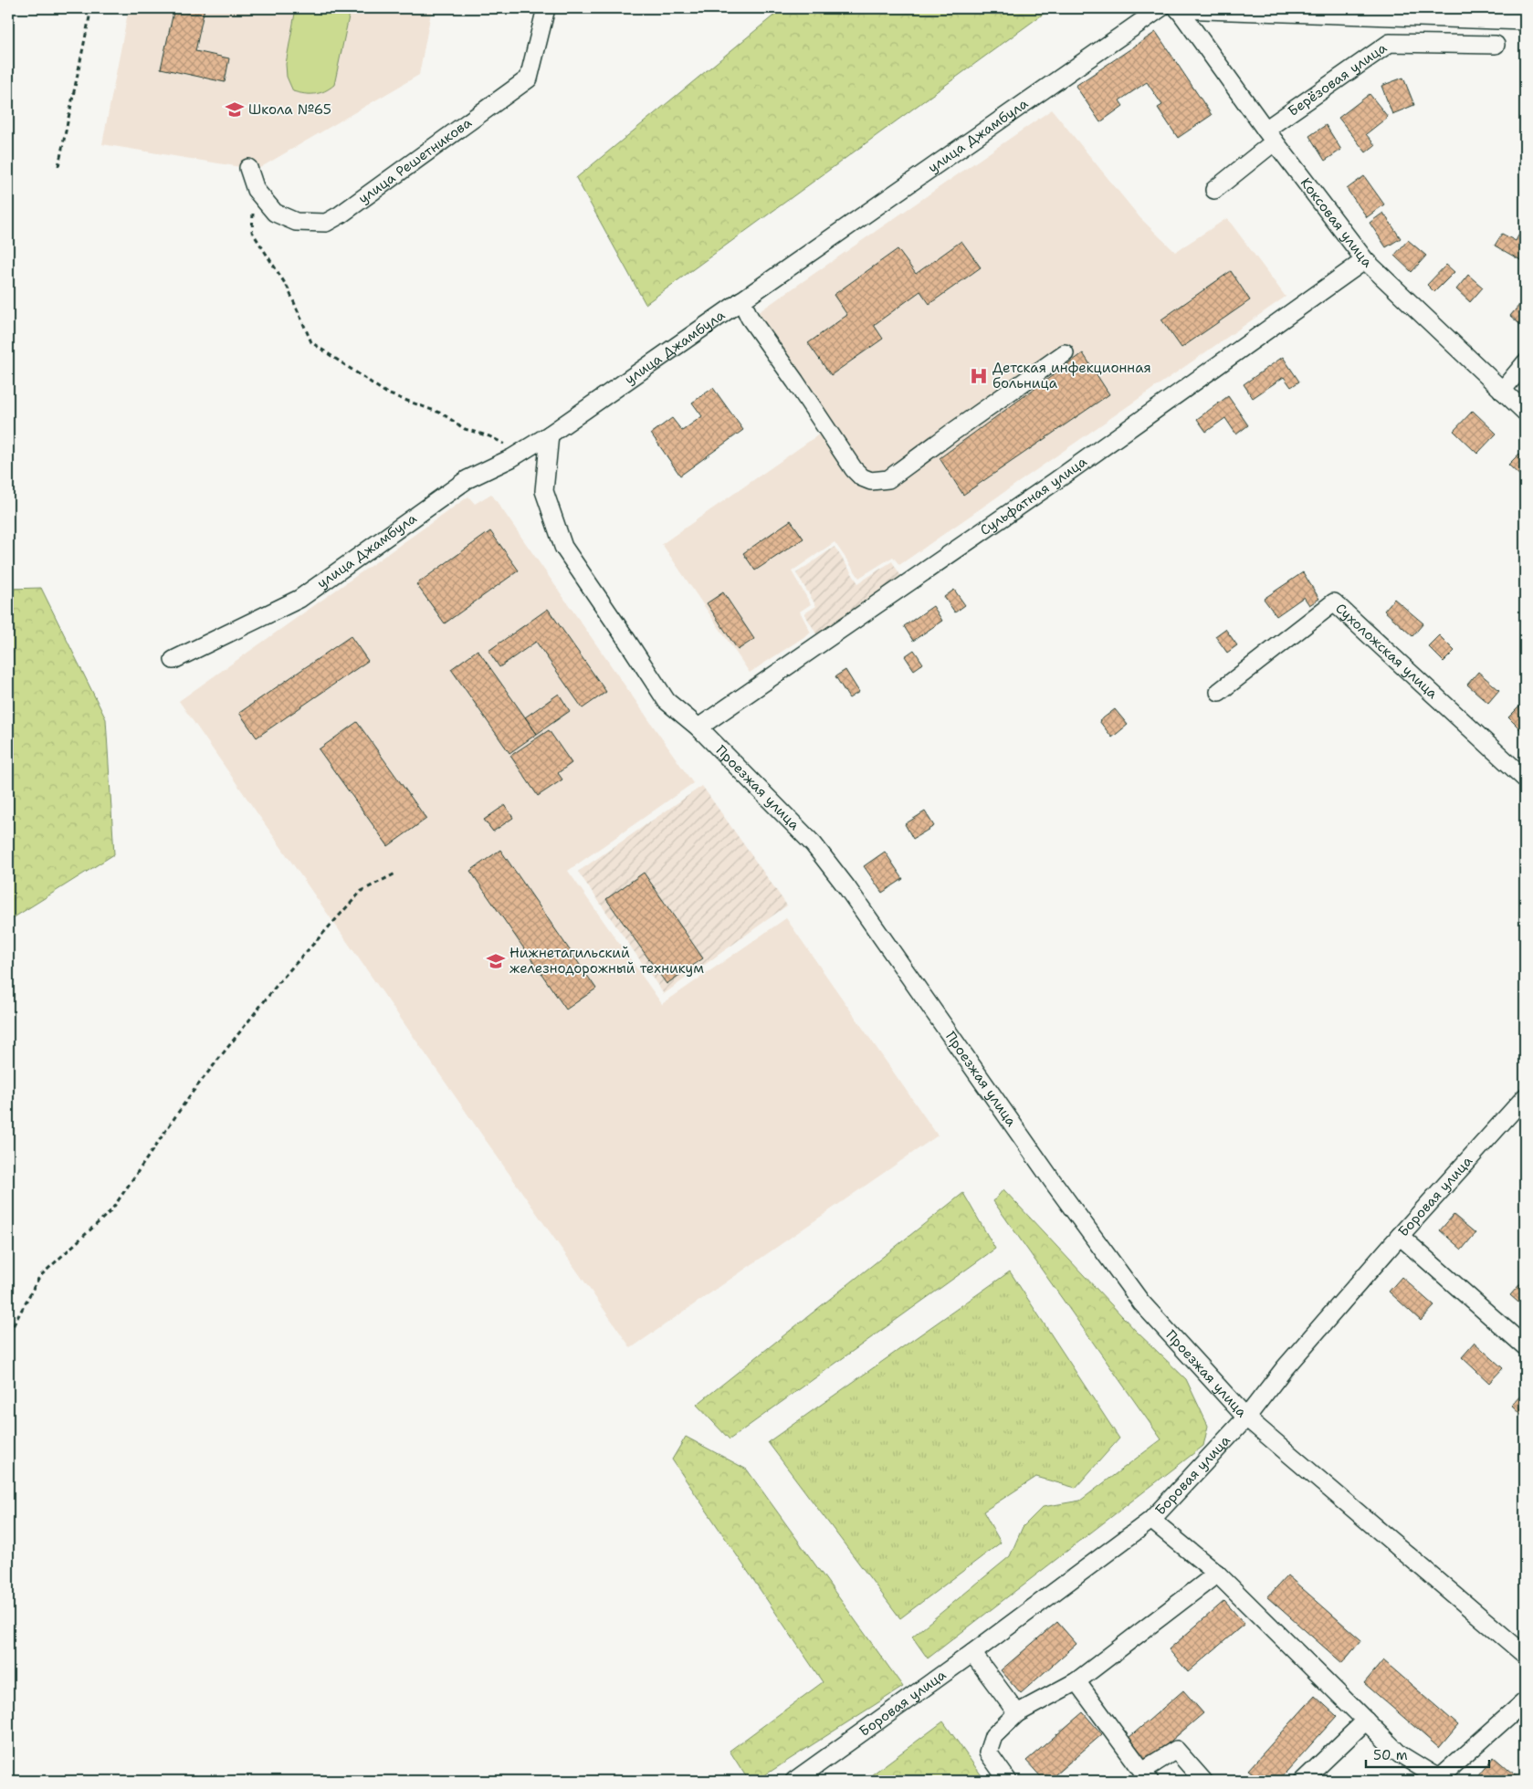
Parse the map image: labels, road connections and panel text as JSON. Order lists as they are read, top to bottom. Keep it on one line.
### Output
{"streets":{"street":["Берёзовая улица","улица Джамбула","улица Решетникова","Коксовая улица","Сульфатная улица","Сухоложская улица","Проезжая улица","Боровая улица"]},"crossings":[["Берёзовая улица","Коксовая улица"],["улица Джамбула","Проезжая улица"],["Коксовая улица","Сульфатная улица"],["Сульфатная улица","Проезжая улица"],["Проезжая улица","Боровая улица"]],"places":{"school or university":["Школа №65","Нижнетагильский железнодорожный техникум"],"hospital":["Детская инфекционная больница"]},"scale_bar":"50 m"}
